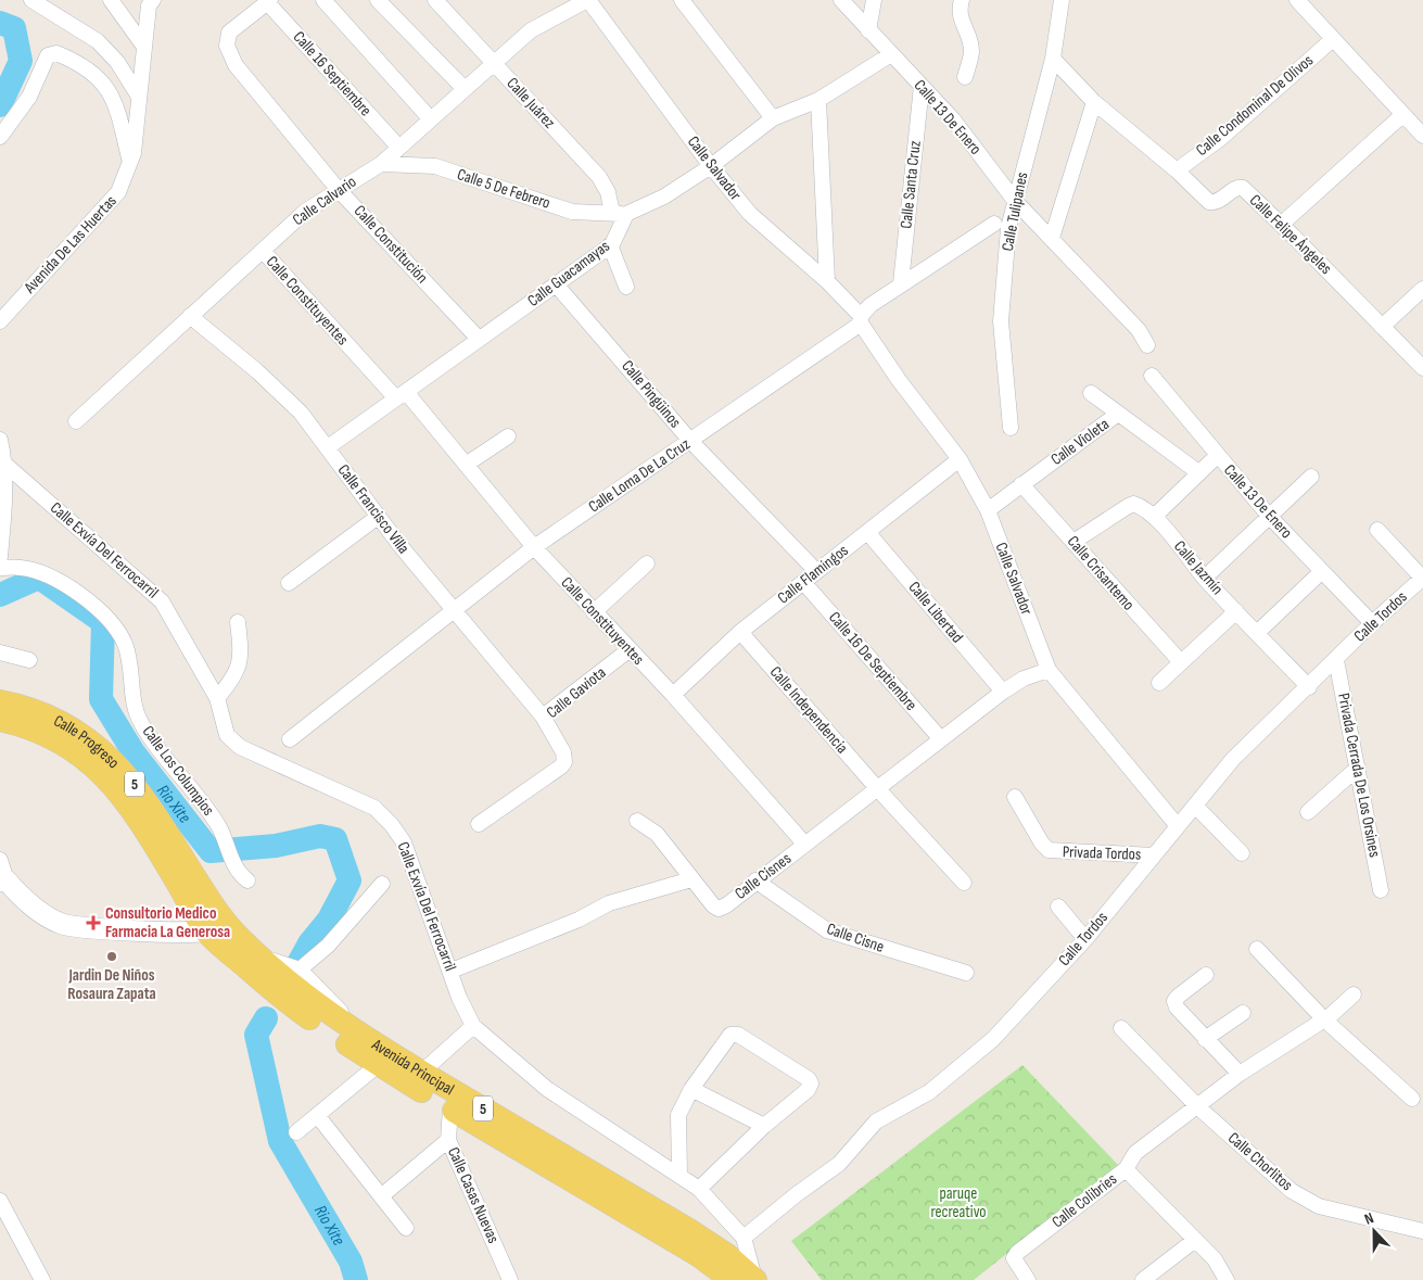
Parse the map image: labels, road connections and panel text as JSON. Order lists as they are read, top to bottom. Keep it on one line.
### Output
{"streets":{"main road":["Calle Progreso","5","Avenida Principal"],"street":["Calle 16 Septiembre","Calle Juárez","Calle Condominal De Olivos","Calle 13 De Enero","Calle Salvador","Calle Santa Cruz","Calle 5 De Febrero","Calle Calvario","Calle Tulipanes","Calle Felipe Ángeles","Avenida De Las Huertas","Calle Constitución","Calle Guacamayas","Calle Constituyentes","Calle Pingüinos","Calle Violeta","Calle Loma De La Cruz","Calle Francisco Villa","Calle Exvía Del Ferrocarril","Calle Jazmín","Calle Crisantemo","Calle Flamingos","Calle Libertad","Calle Tordos","Calle 16 De Septiembre","Calle Gaviota","Calle Independencia","Calle Los Columpios","Privada Cerrada De Los Orsines","Privada Tordos","Calle Cisnes","Calle Cisne","Calle Chorlitos","Calle Casas Nuevas","Calle Colibríes"]},"crossings":[["Calle 16 Septiembre","Calle Calvario"],["Calle 16 Septiembre","Calle Constitución"],["Calle Juárez","Calle 5 De Febrero"],["Calle Juárez","Calle Calvario"],["Calle Juárez","Calle Guacamayas"],["Calle Condominal De Olivos","Calle Felipe Ángeles"],["Calle 13 De Enero","Calle Santa Cruz"],["Calle 13 De Enero","Calle Tulipanes"],["Calle 13 De Enero","Calle Tordos"],["Calle Salvador","Calle Calvario"],["Calle Salvador","Calle Violeta"],["Calle Salvador","Calle Loma De La Cruz"],["Calle Salvador","Calle Flamingos"],["Calle Salvador","Calle Tordos"],["Calle Salvador","Calle Cisnes"],["Calle Santa Cruz","Calle Loma De La Cruz"],["Calle 5 De Febrero","Calle Calvario"],["Calle 5 De Febrero","Calle Guacamayas"],["Calle Calvario","Calle Constitución"],["Calle Calvario","Calle Constituyentes"],["Calle Calvario","Calle Francisco Villa"],["Calle Tulipanes","Calle Felipe Ángeles"],["Calle Constitución","Calle Guacamayas"],["Calle Guacamayas","Calle Constituyentes"],["Calle Guacamayas","Calle Pingüinos"],["Calle Guacamayas","Calle Francisco Villa"],["Calle Constituyentes","Calle Loma De La Cruz"],["Calle Constituyentes","Calle Flamingos"],["Calle Constituyentes","Calle Gaviota"],["Calle Constituyentes","Calle Cisnes"],["Calle Pingüinos","Calle Loma De La Cruz"],["Calle Pingüinos","Calle Flamingos"],["Calle Violeta","Calle Crisantemo"],["Calle Loma De La Cruz","Calle Francisco Villa"],["Calle Francisco Villa","Calle Gaviota"],["Calle Exvía Del Ferrocarril","Calle Tordos"],["Calle Jazmín","Calle Crisantemo"],["Calle Jazmín","Calle Tordos"],["Calle Flamingos","Calle Libertad"],["Calle Flamingos","Calle 16 De Septiembre"],["Calle Flamingos","Calle Independencia"],["Calle Libertad","Calle Cisnes"],["Calle Tordos","Privada Cerrada De Los Orsines"],["Calle Tordos","Privada Tordos"],["Calle 16 De Septiembre","Calle Cisnes"],["Calle Independencia","Calle Cisnes"],["Calle Progreso","Avenida Principal"],["Calle Cisnes","Calle Cisne"],["Avenida Principal","Calle Casas Nuevas"]],"water":["Rio Xite"],"parks":["paruqe recreativo"],"places":{"health":["Consultorio Medico Farmacia La Generosa"],"other":["Jardin De Niños Rosaura Zapata"]},"north":"top"}
